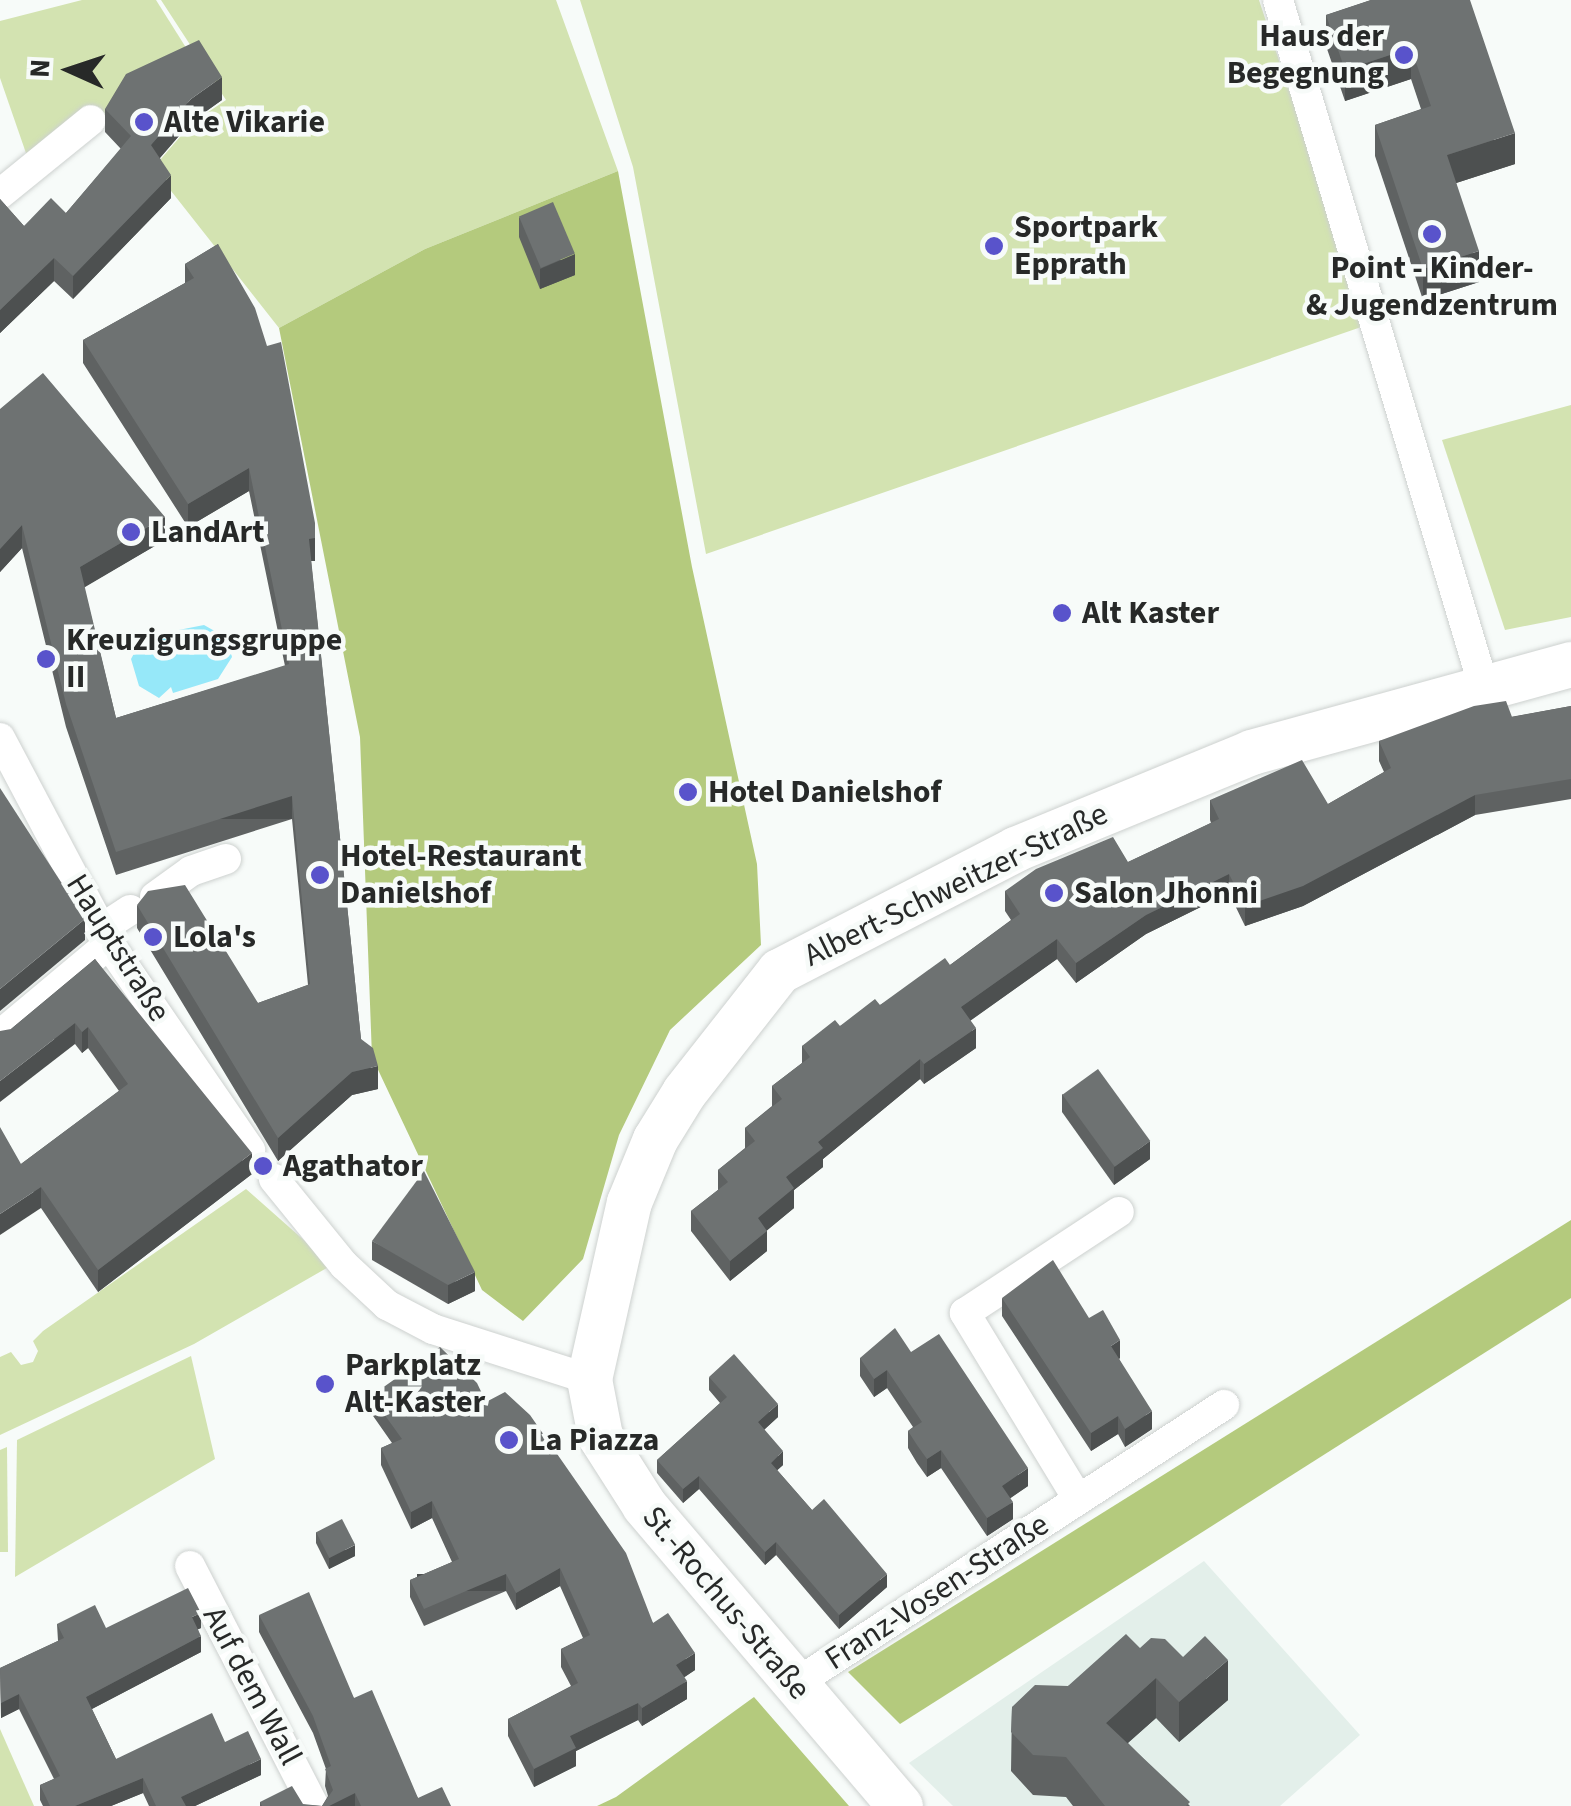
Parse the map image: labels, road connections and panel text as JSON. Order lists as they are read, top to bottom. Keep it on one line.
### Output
{"streets":{"street":["Albert-Schweitzer-Straße","Hauptstraße","Franz-Vosen-Straße","St.-Rochus-Straße","Auf dem Wall"]},"crossings":[["Albert-Schweitzer-Straße","St.-Rochus-Straße"],["Franz-Vosen-Straße","St.-Rochus-Straße"]],"places":["Haus der Begegnung","Alte Vikarie","Point - Kinder- & Jugendzentrum","Sportpark Epprath","LandArt","Alt Kaster","Kreuzigungsgruppe II","Hotel Danielshof","Hotel-Restaurant Danielshof","Salon Jhonni","Lola's","Agathator","Parkplatz Alt-Kaster","La Piazza"],"north":"left"}
